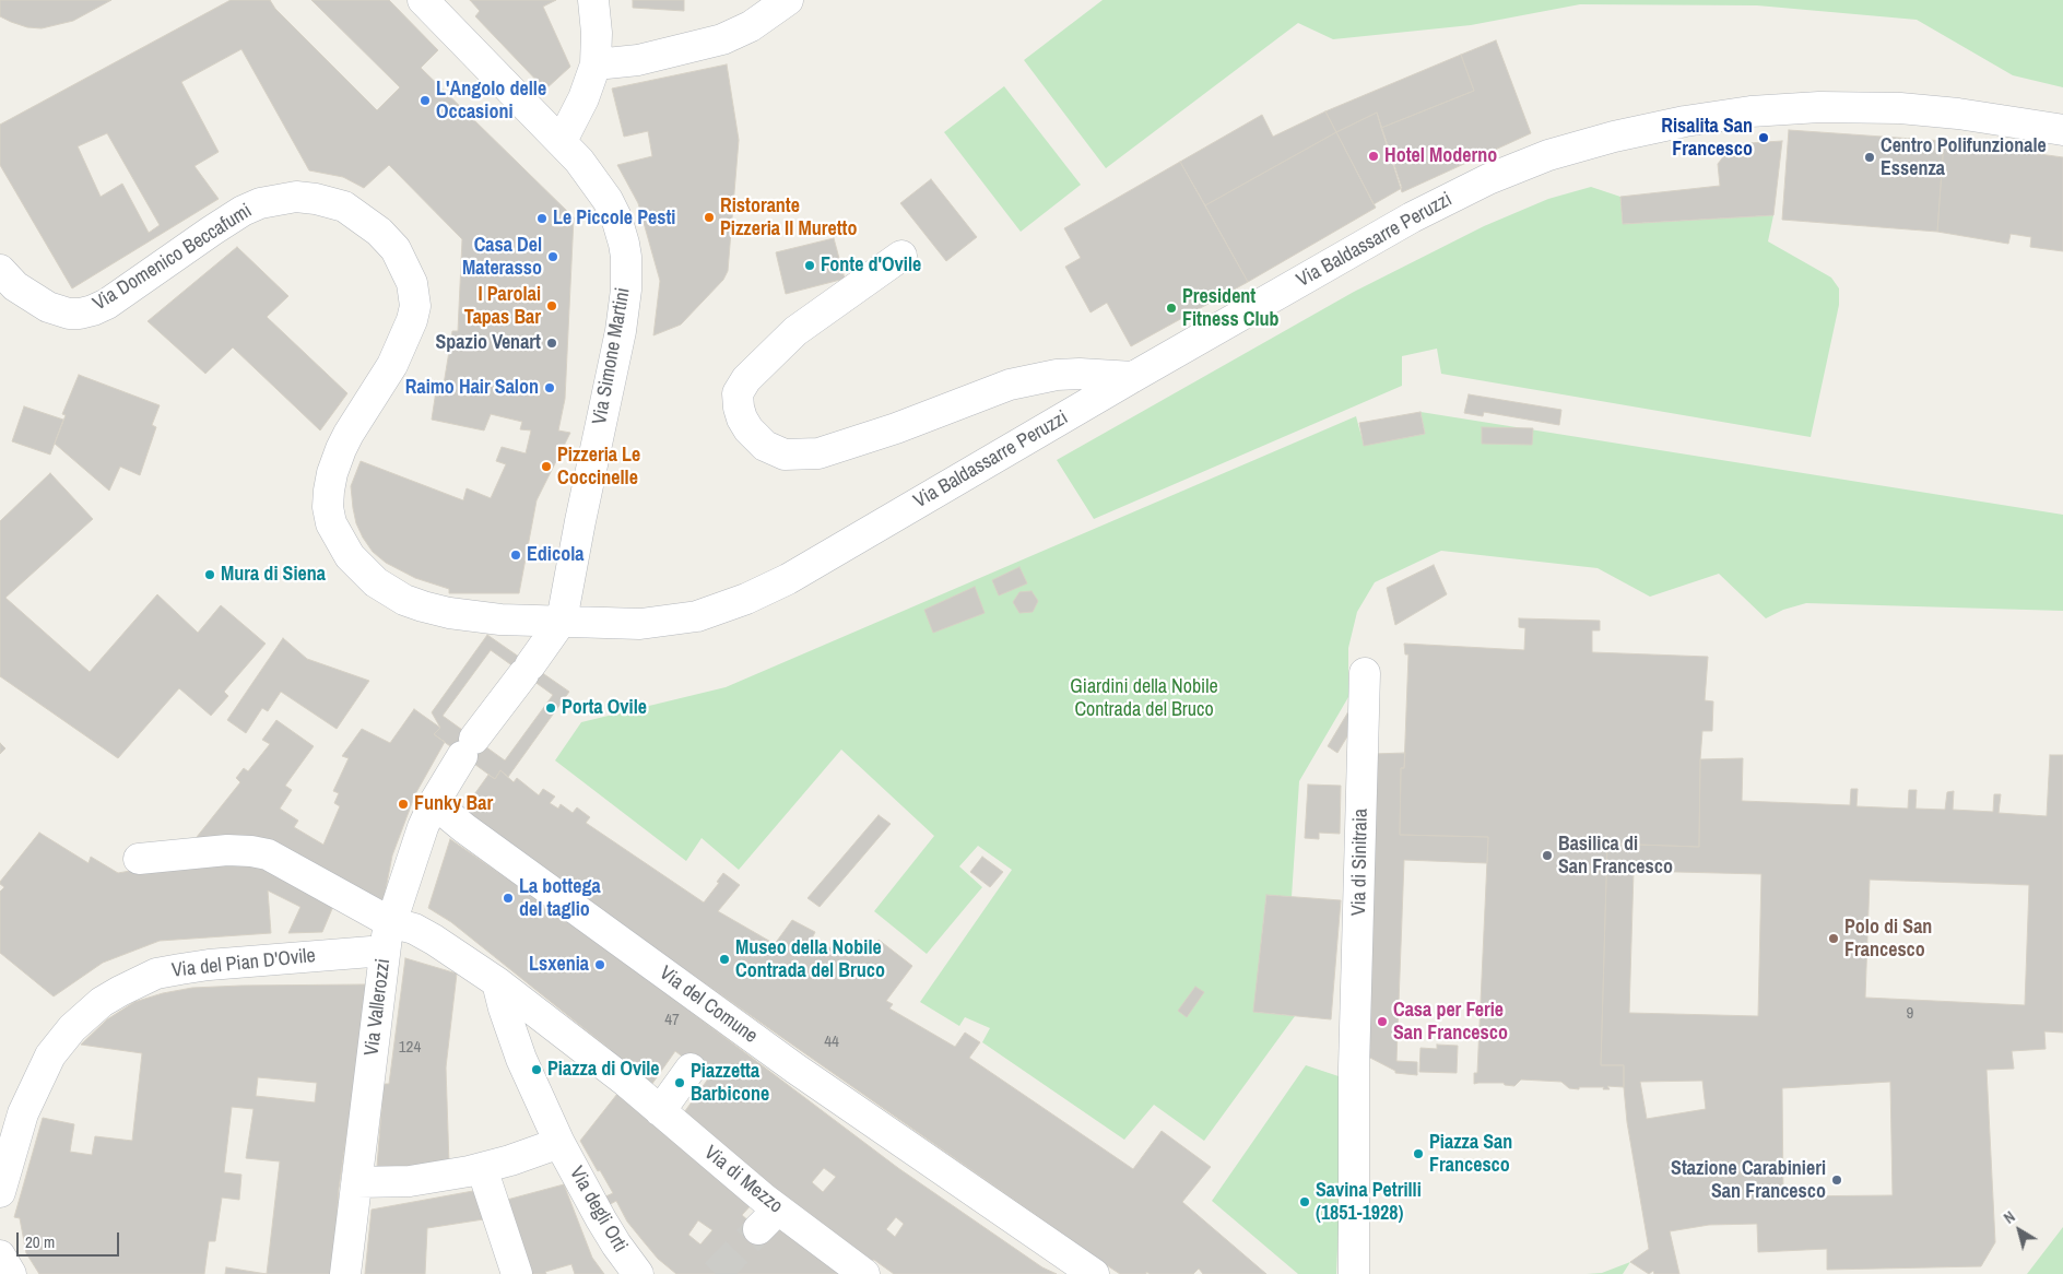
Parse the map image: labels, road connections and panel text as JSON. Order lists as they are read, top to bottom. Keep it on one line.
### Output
{"streets":{"street":["Via Baldassarre Peruzzi","Via Domenico Beccafumi","Via Simone Martini","Via di Sinitraia","Via del Pian D'Ovile","Via del Comune","Via Vallerozzi","Via di Mezzo","Via degli Orti"]},"crossings":[["Via Baldassarre Peruzzi","Via Domenico Beccafumi"],["Via Baldassarre Peruzzi","Via Simone Martini"],["Via Baldassarre Peruzzi","Via Vallerozzi"],["Via Domenico Beccafumi","Via Simone Martini"],["Via Domenico Beccafumi","Via Vallerozzi"],["Via Simone Martini","Via Vallerozzi"],["Via del Pian D'Ovile","Via Vallerozzi"],["Via del Comune","Via Vallerozzi"]],"parks":["Giardini della Nobile Contrada del Bruco"],"places":["L'Angolo delle Occasioni","Risalita San Francesco","Hotel Moderno","Centro Polifunzionale Essenza","Ristorante Pizzeria Il Muretto","Le Piccole Pesti","Casa Del Materasso","Fonte d'Ovile","I Parolai Tapas Bar","President Fitness Club","Spazio Venart","Raimo Hair Salon","Pizzeria Le Coccinelle","Edicola","Mura di Siena","Porta Ovile","Funky Bar","Basilica di San Francesco","La bottega del taglio","Polo di San Francesco","Museo della Nobile Contrada del Bruco","Lsxenia","Casa per Ferie San Francesco","Piazza di Ovile","Piazzetta Barbicone","Piazza San Francesco","Stazione Carabinieri San Francesco","Savina Petrilli (1851-1928)"],"house_numbers":["9","47","44","124"],"scale_bar":"20 m","north":"top left"}
